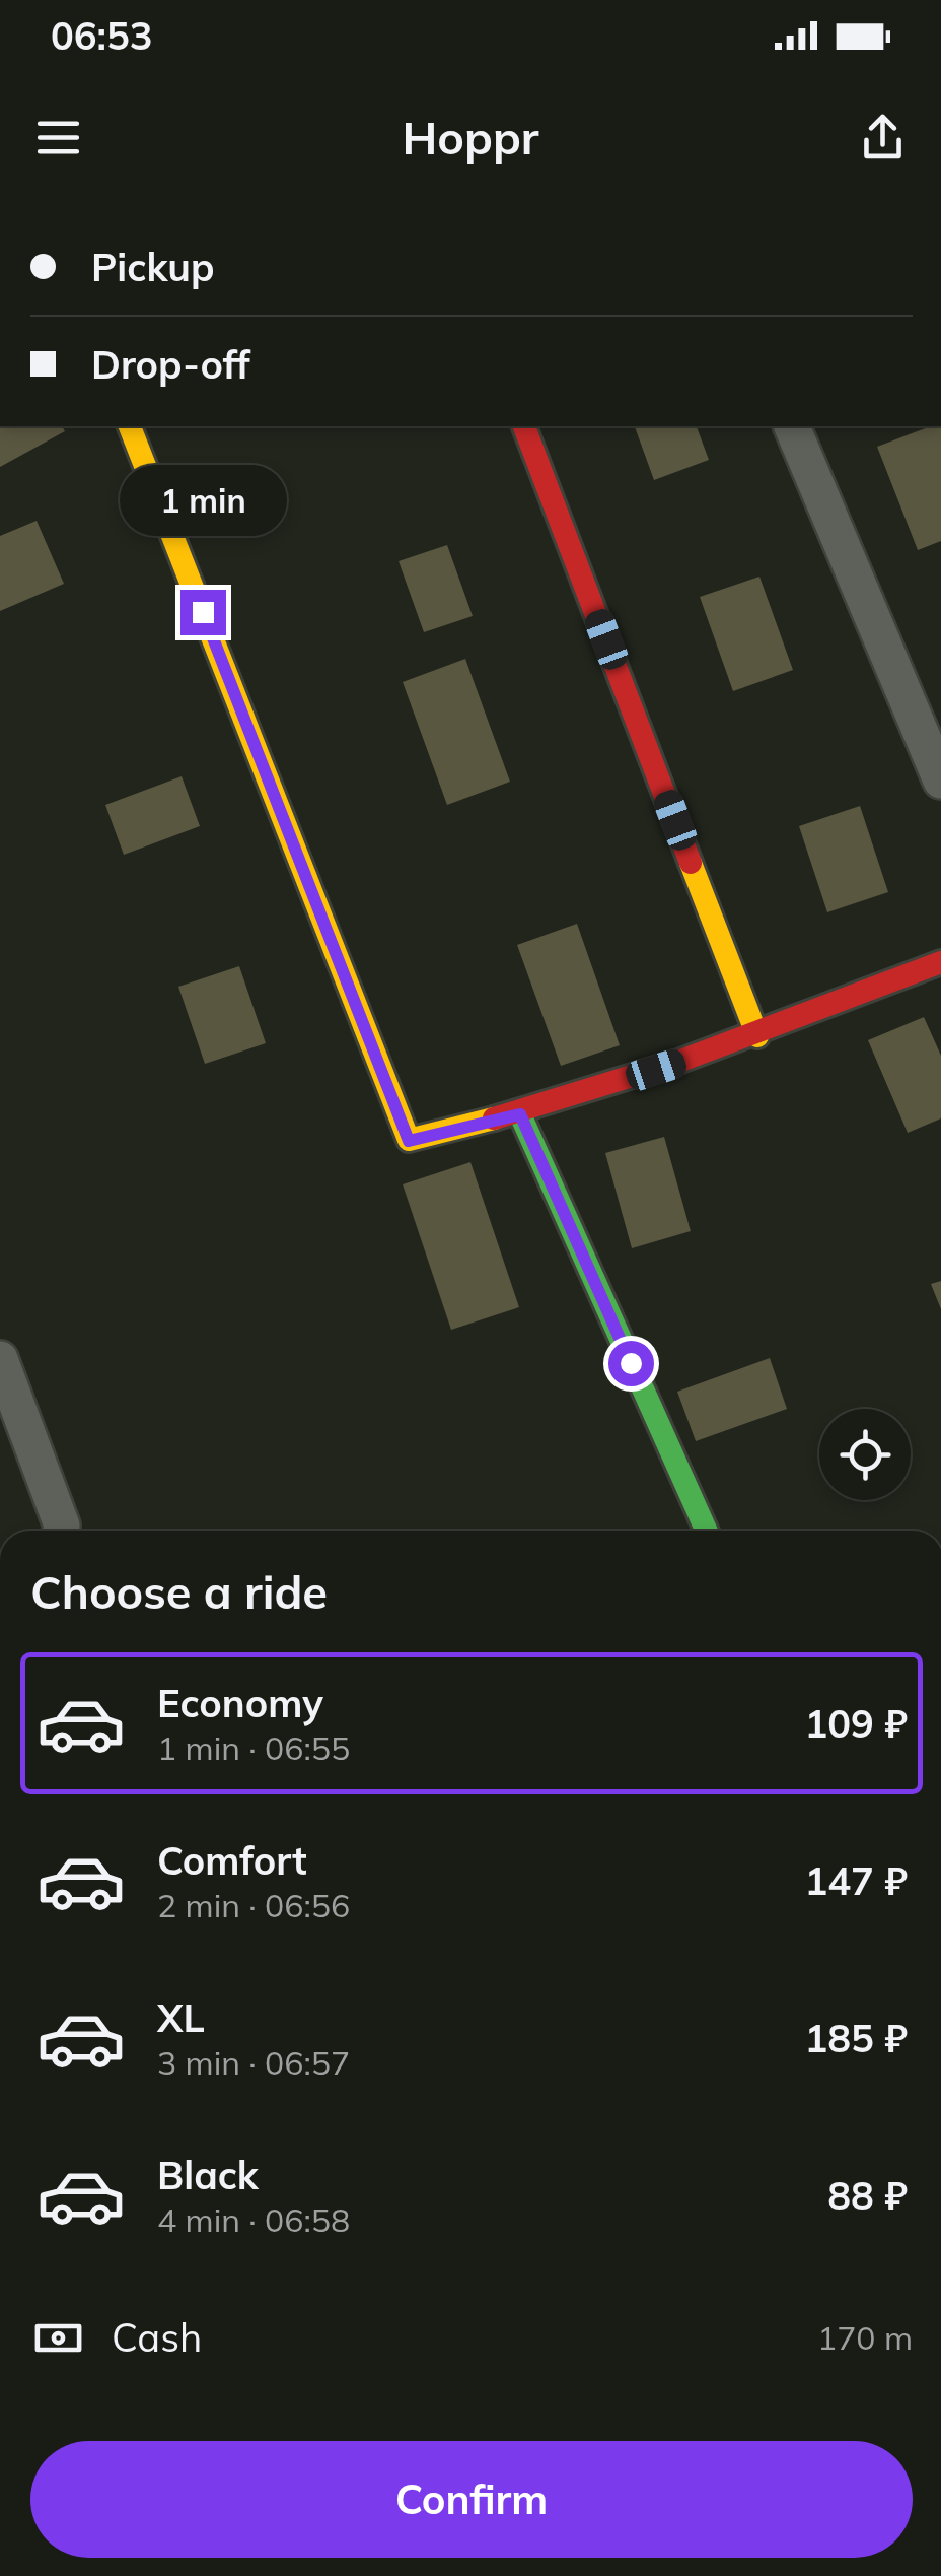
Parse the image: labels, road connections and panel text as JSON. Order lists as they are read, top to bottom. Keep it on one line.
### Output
{"page":{"status":"06:53","header":"Hoppr","banner":["Pickup","Drop-off"],"bubble":"1 min","heading":"Choose a ride","list":[{"name":"Economy","note":"1 min · 06:55","value":"109 ₽"},{"name":"Comfort","note":"2 min · 06:56","value":"147 ₽"},{"name":"XL","note":"3 min · 06:57","value":"185 ₽"},{"name":"Black","note":"4 min · 06:58","value":"88 ₽"}],"pay":["Cash","170 m"],"buttons":"Confirm"}}
